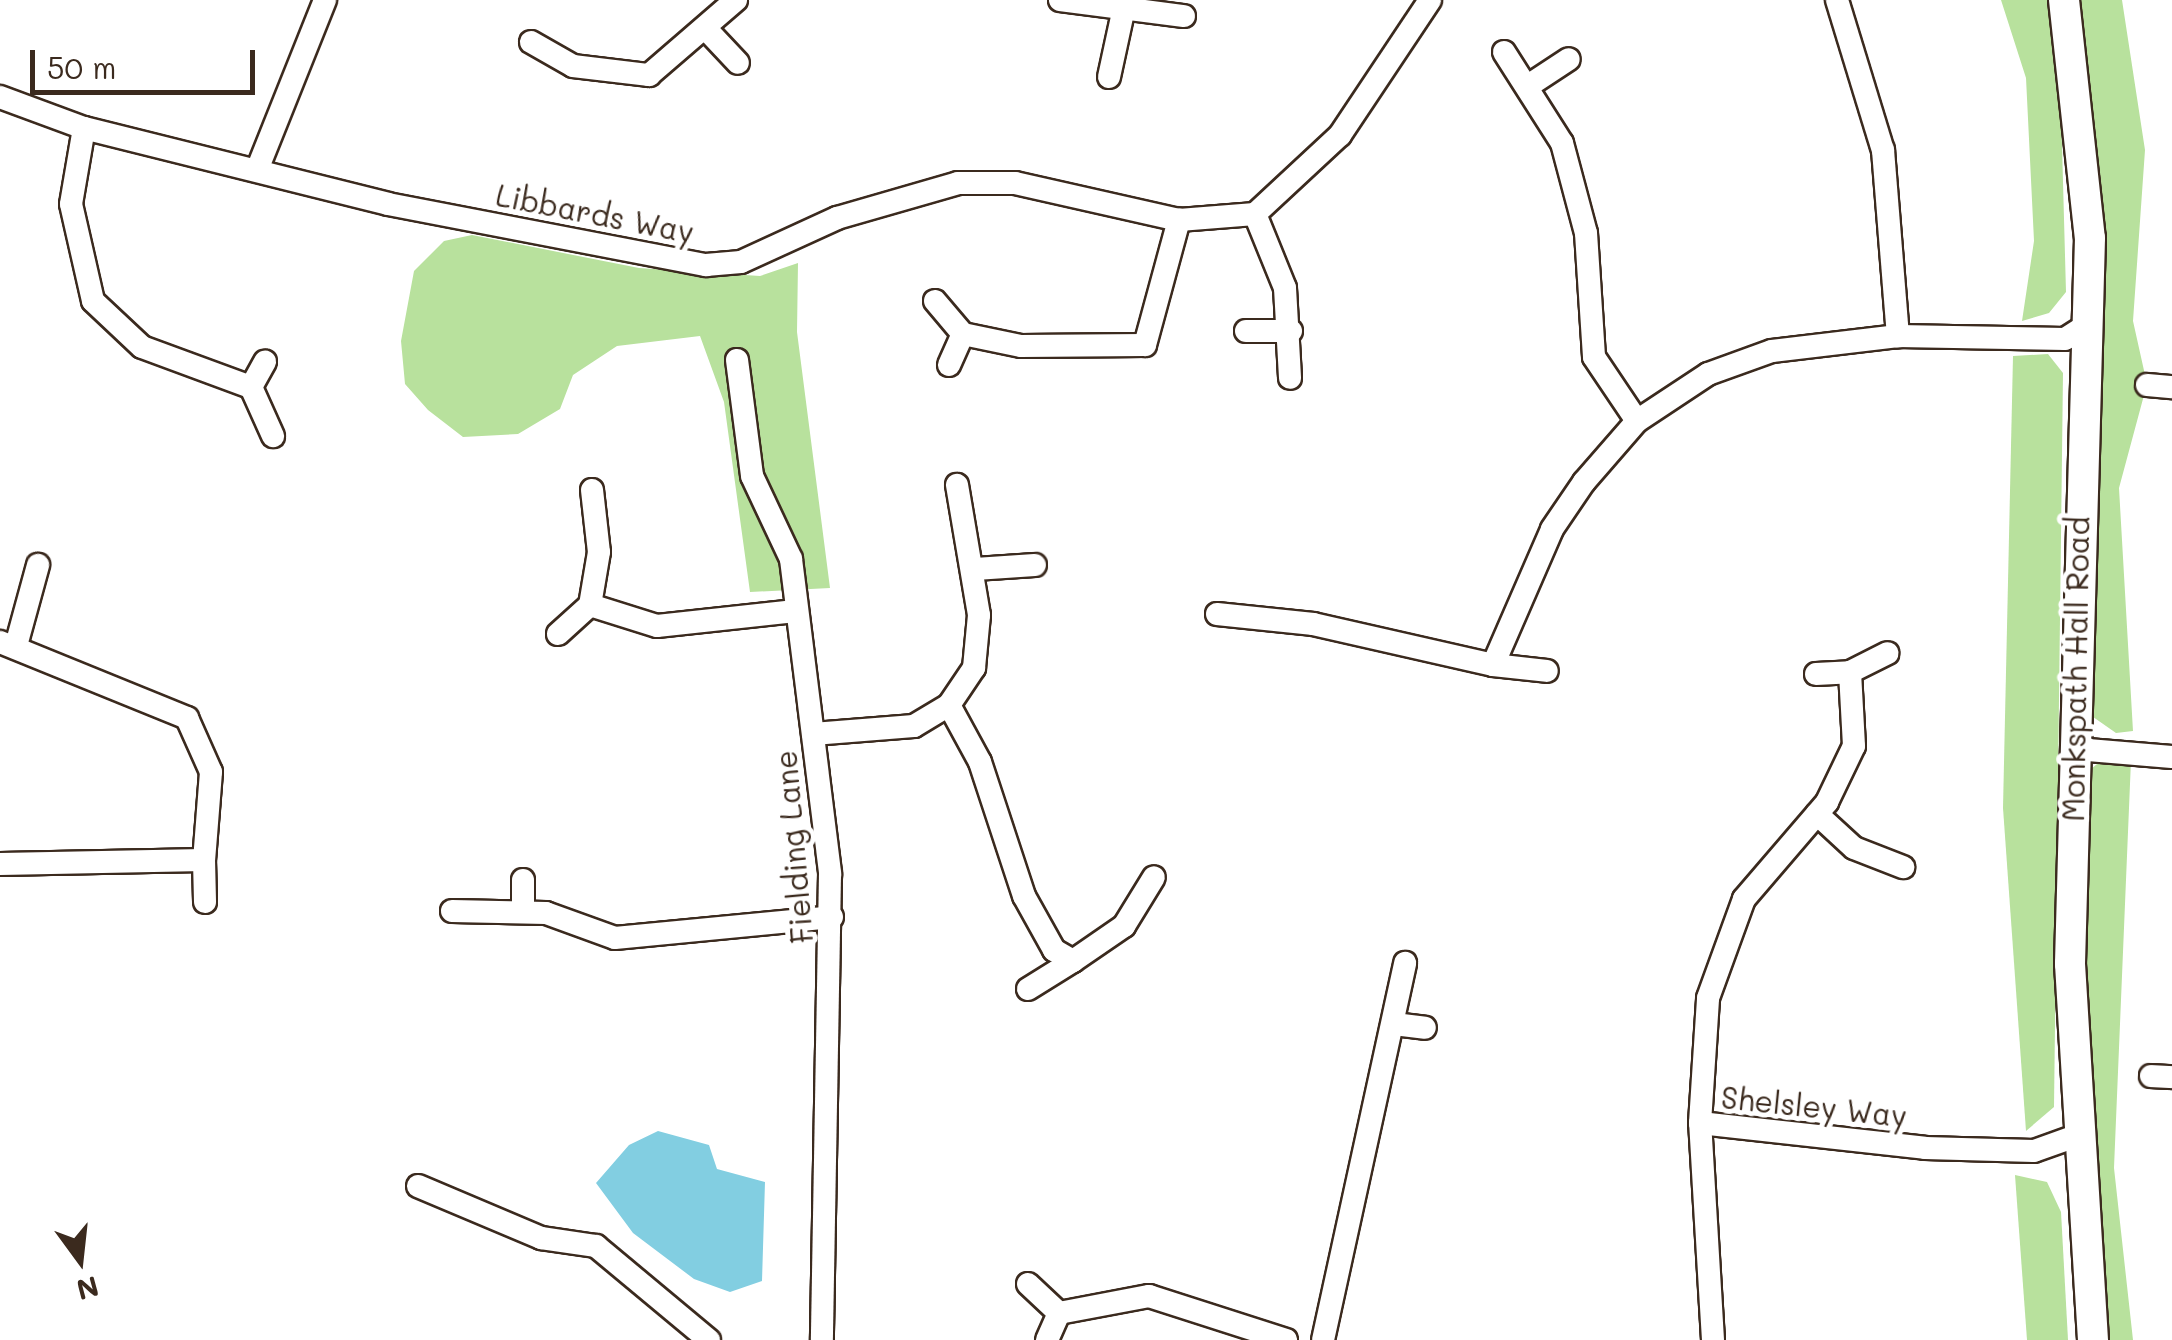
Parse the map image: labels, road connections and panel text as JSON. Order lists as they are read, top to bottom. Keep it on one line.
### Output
{"streets":{"street":["Libbards Way","Monkspath Hall Road","Fielding Lane","Shelsley Way"]},"crossings":[["Monkspath Hall Road","Shelsley Way"]],"scale_bar":"50 m","north":"bottom"}
